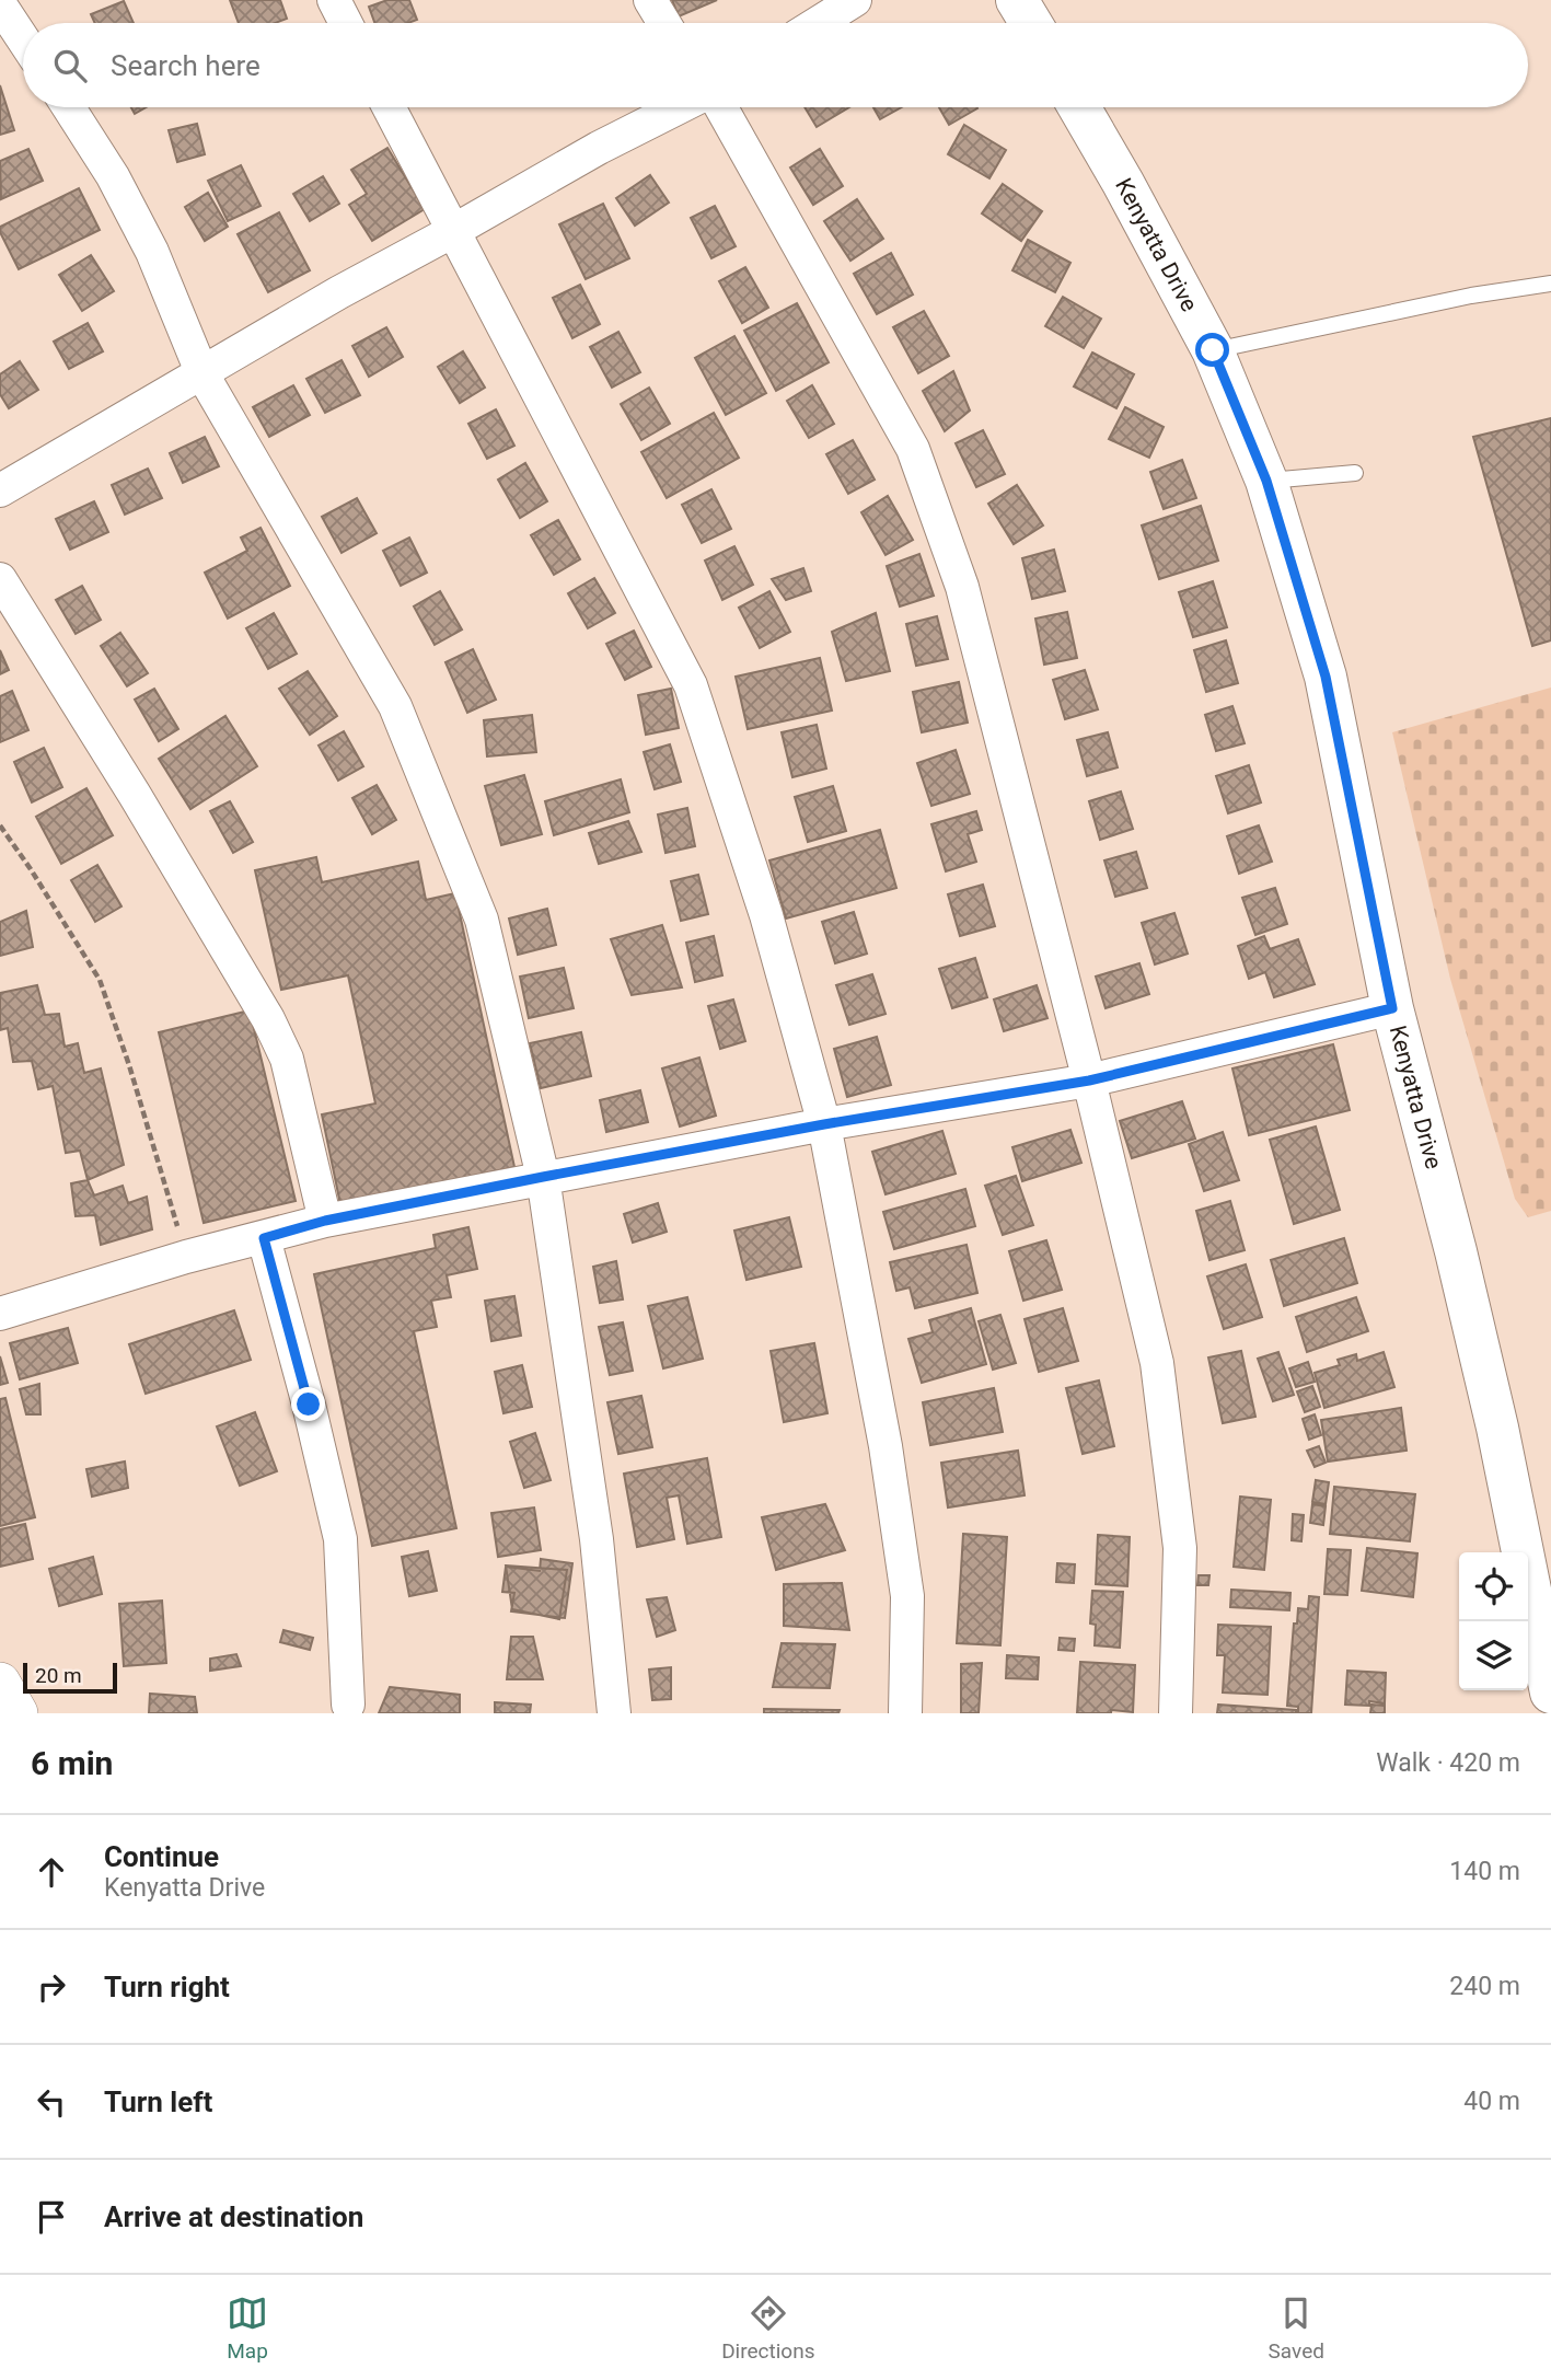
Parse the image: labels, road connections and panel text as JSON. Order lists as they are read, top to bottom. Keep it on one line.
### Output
{"streets":{"main road":["Kenyatta Drive"]},"scale_bar":"20 m","page":{"search":"Search here","scale":"20 m","heading":["6 min","Walk · 420 m"],"list":[["Continue","Kenyatta Drive","140 m"],["Turn right","240 m"],["Turn left","40 m"],"Arrive at destination"],"nav":["Map","Directions","Saved"]}}
